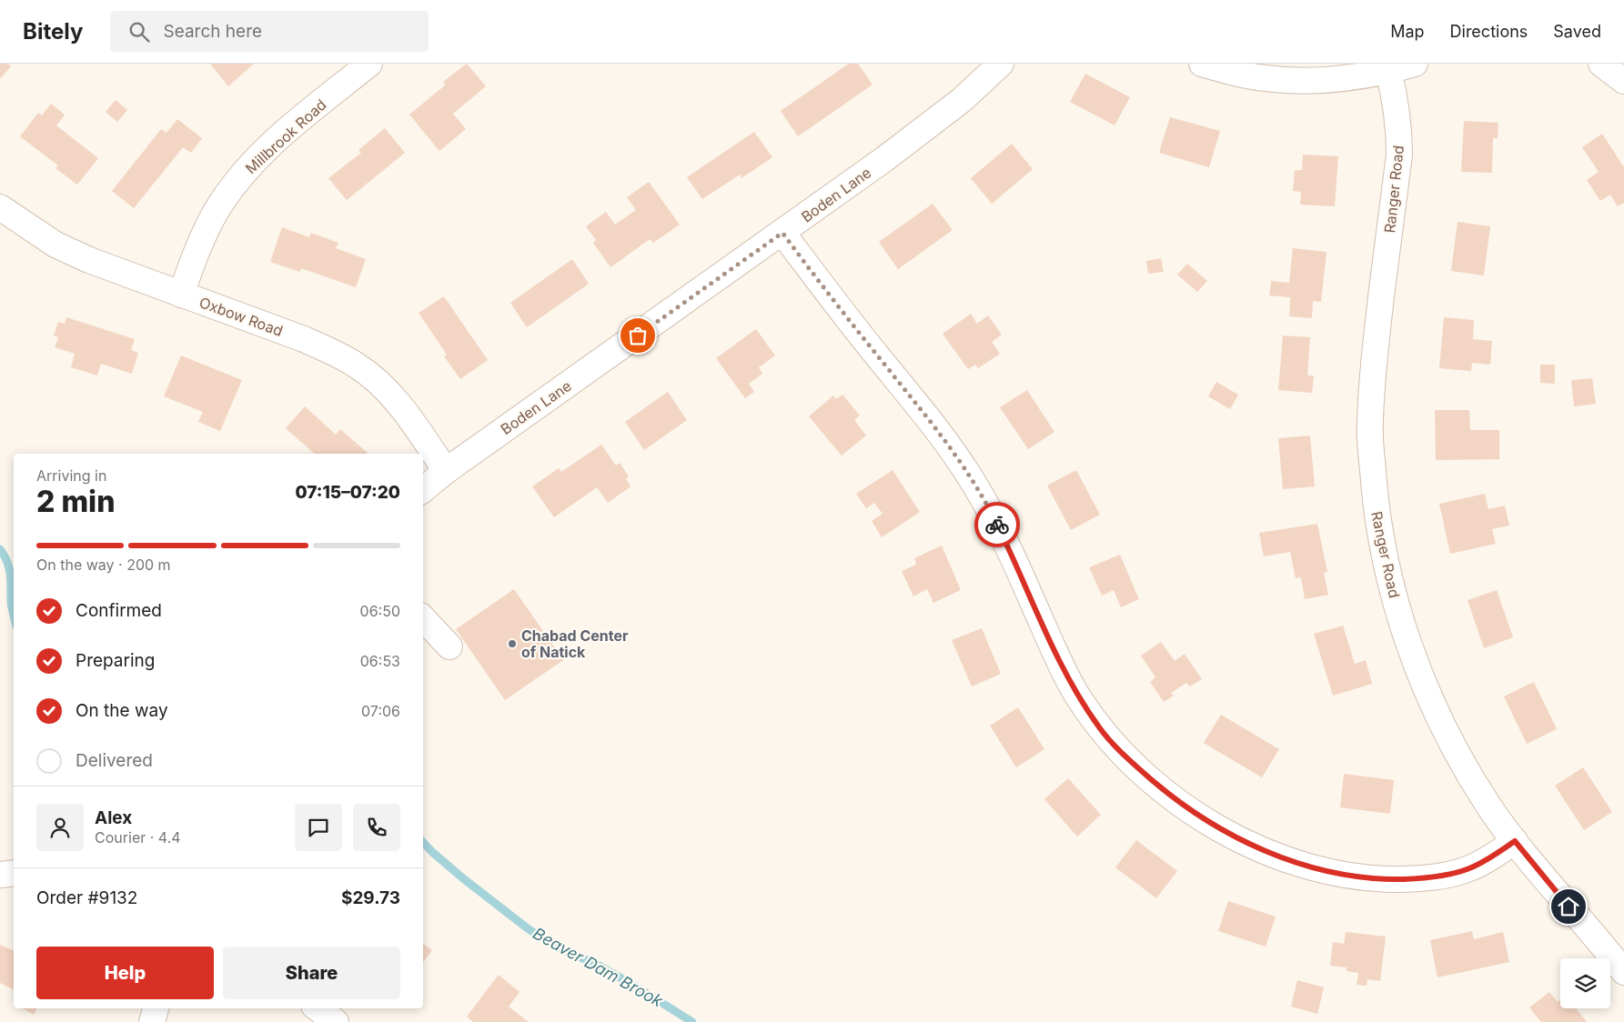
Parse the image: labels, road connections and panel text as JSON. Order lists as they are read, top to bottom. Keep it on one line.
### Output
{"streets":{"street":["Millbrook Road","Ranger Road","Boden Lane","Oxbow Road"]},"crossings":[["Millbrook Road","Oxbow Road"],["Boden Lane","Oxbow Road"]],"water":["Beaver Dam Brook"],"places":["Chabad Center of Natick"],"page":{"header":"Bitely","search":"Search here","nav":["Map","Directions","Saved"],"heading":["2 min","Arriving in","07:15–07:20"],"panel":["Alex","Courier · 4.4","Order #9132","$29.73"],"bar":"On the way · 200 m","list":[["Confirmed","06:50"],["Preparing","06:53"],["On the way","07:06"],"Delivered"],"buttons":["Help","Share"]}}
